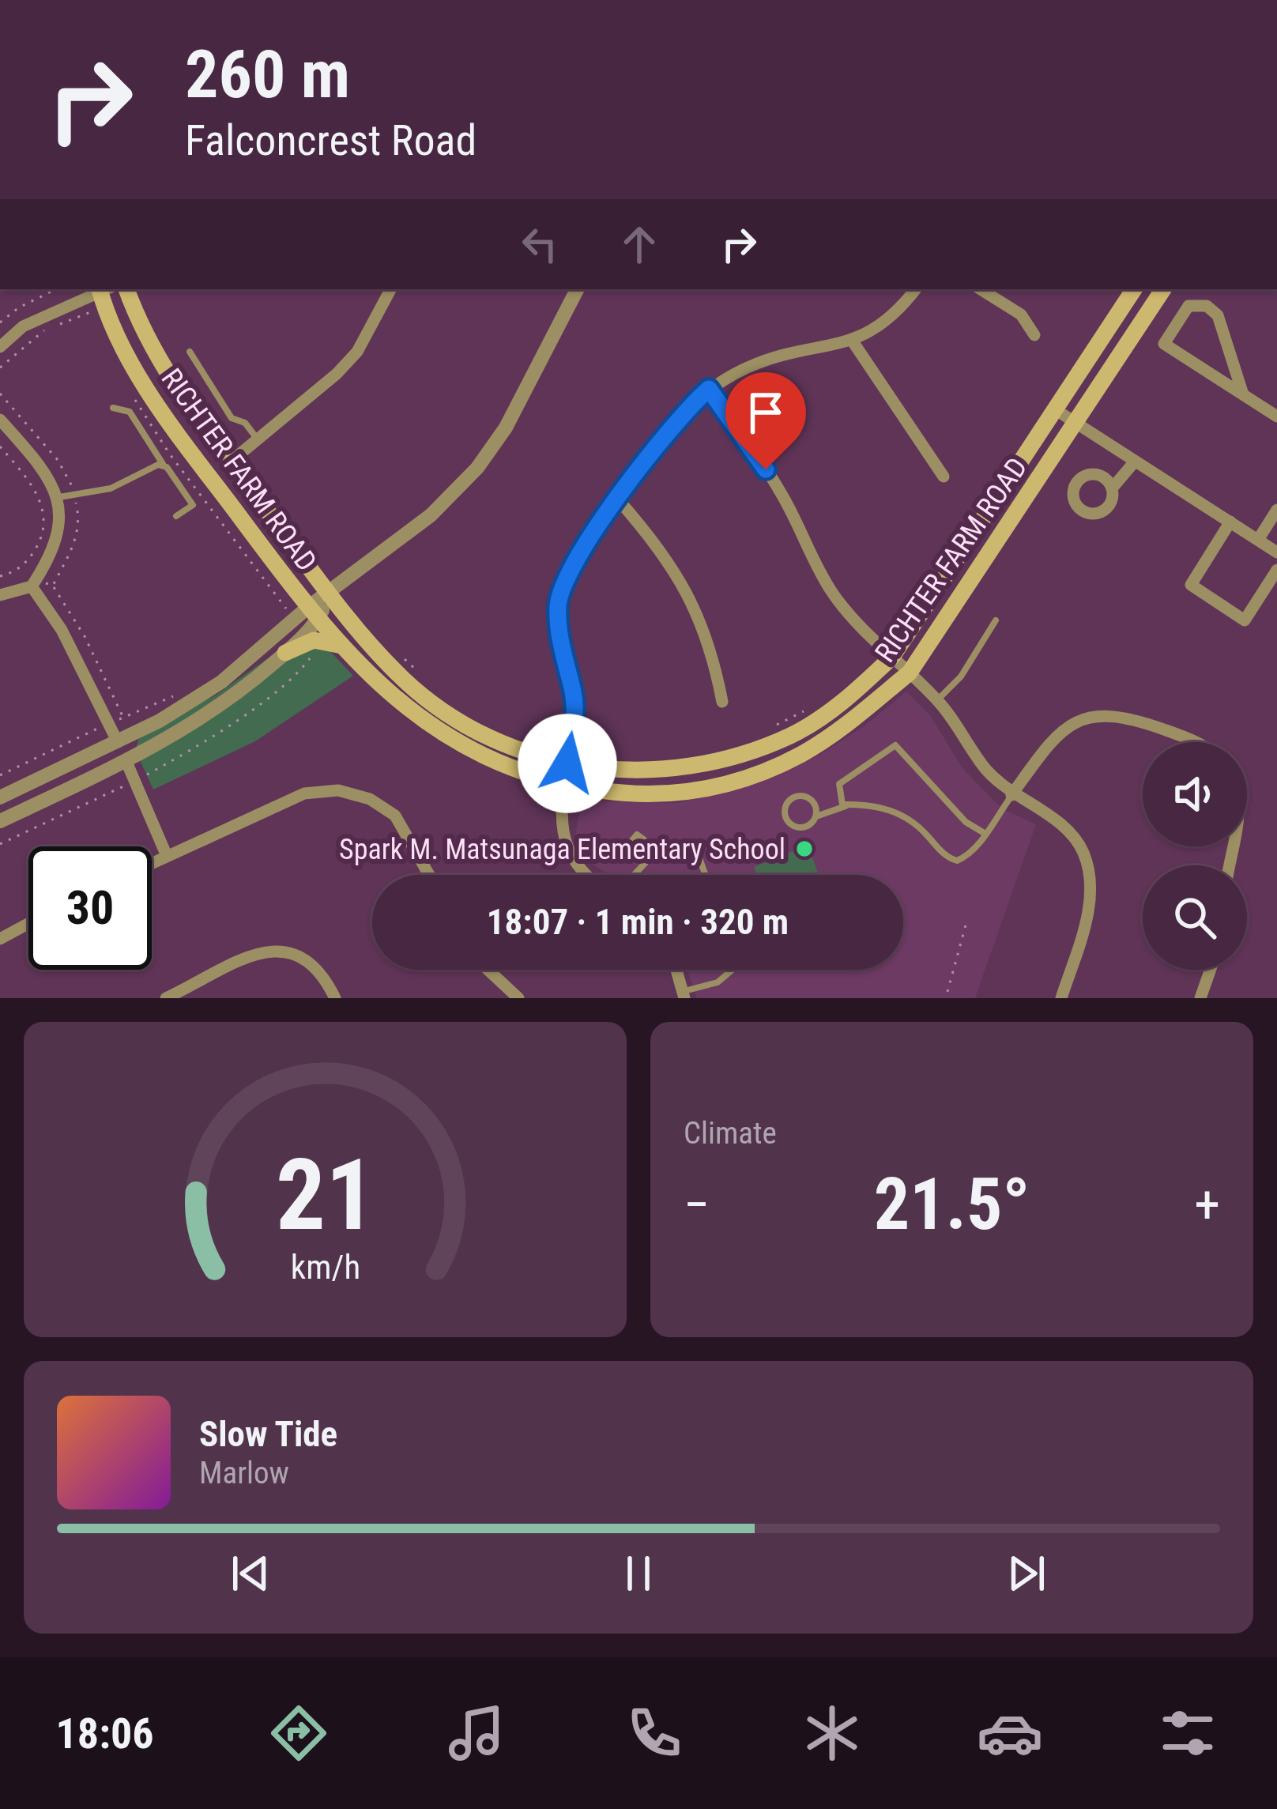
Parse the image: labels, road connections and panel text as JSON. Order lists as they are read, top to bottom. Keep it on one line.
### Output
{"streets":{"main road":["RICHTER FARM ROAD"]},"places":["Spark M. Matsunaga Elementary School"],"page":{"turn":["260 m","Falconcrest Road"],"limit":"30","trip":"18:07 · 1 min · 320 m","tile":"Climate","heat":["−","21.5°","+"],"song":["Slow Tide","Marlow"],"tabs":"18:06","gauge":["21","km/h"]}}
